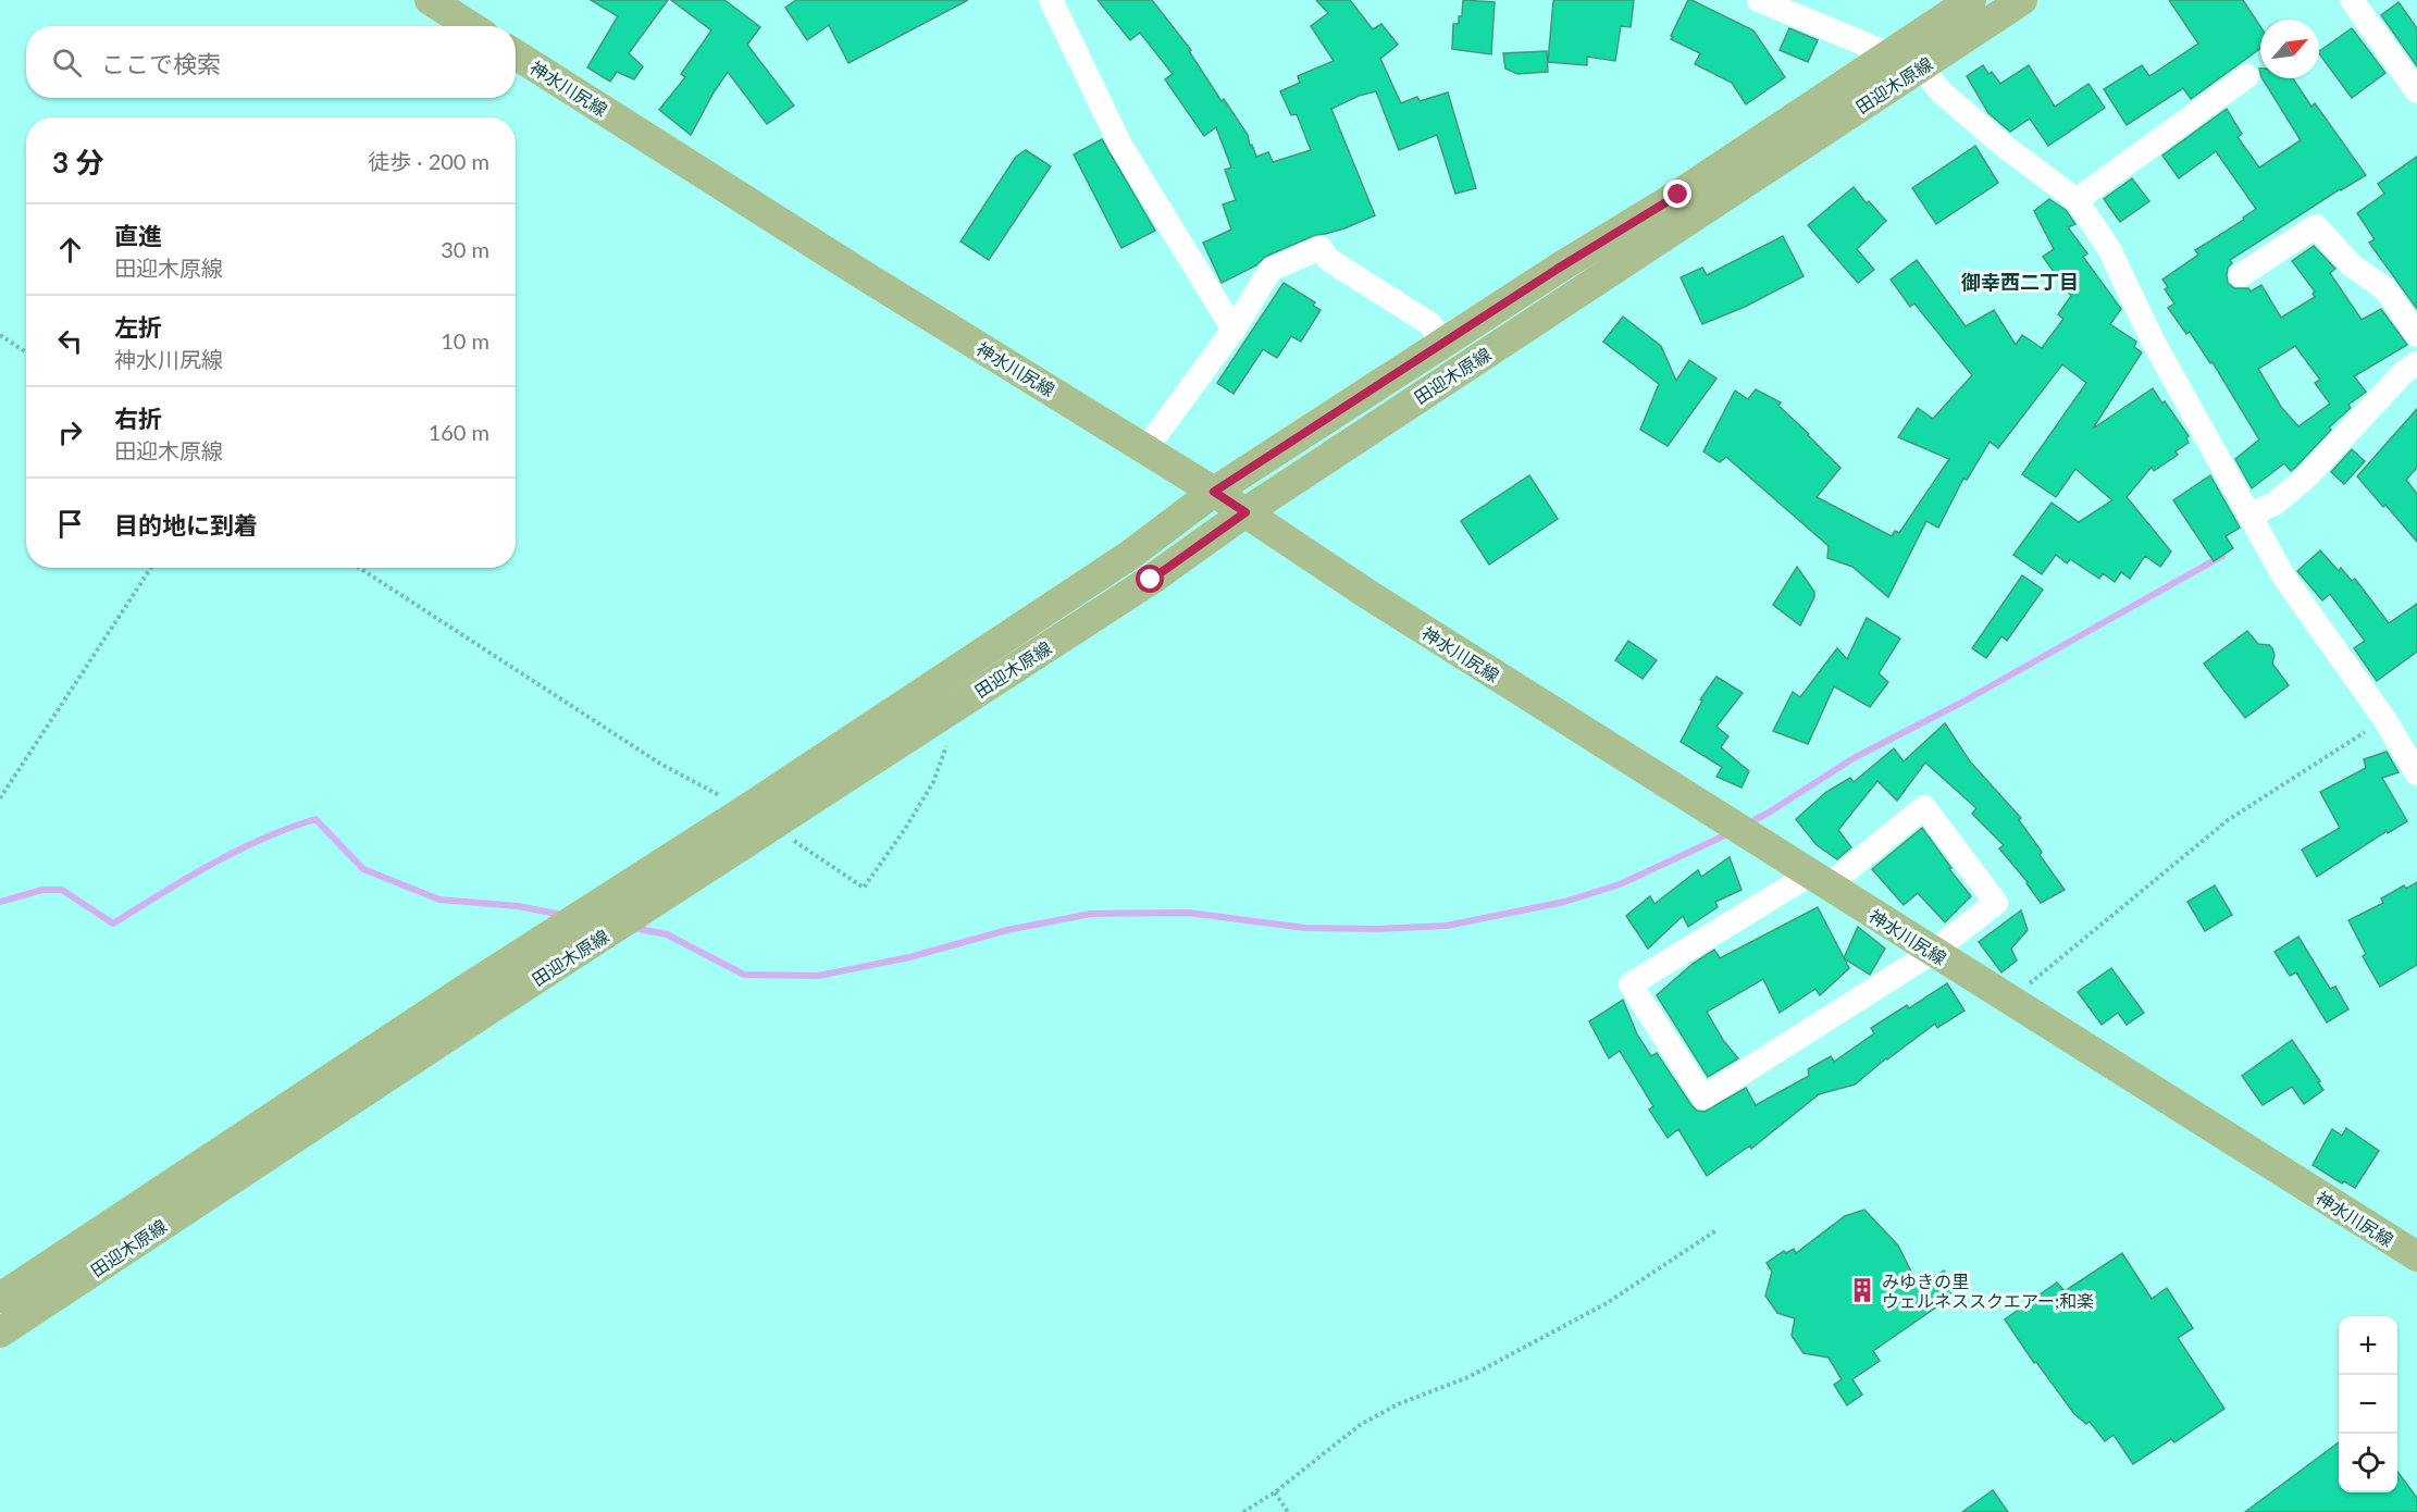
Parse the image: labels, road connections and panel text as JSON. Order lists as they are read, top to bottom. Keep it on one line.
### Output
{"streets":{"main road":["田迎木原線","神水川尻線"]},"crossings":[["田迎木原線","神水川尻線"]],"districts":["御幸西二丁目"],"places":{"building":["みゆきの里 ウェルネススクエアー;和楽"]},"north":"top right","page":{"search":"ここで検索","heading":["3 分","徒歩 · 200 m"],"list":[["直進","田迎木原線","30 m"],["左折","神水川尻線","10 m"],["右折","田迎木原線","160 m"],"目的地に到着"],"map_buttons":["+","−"]}}
